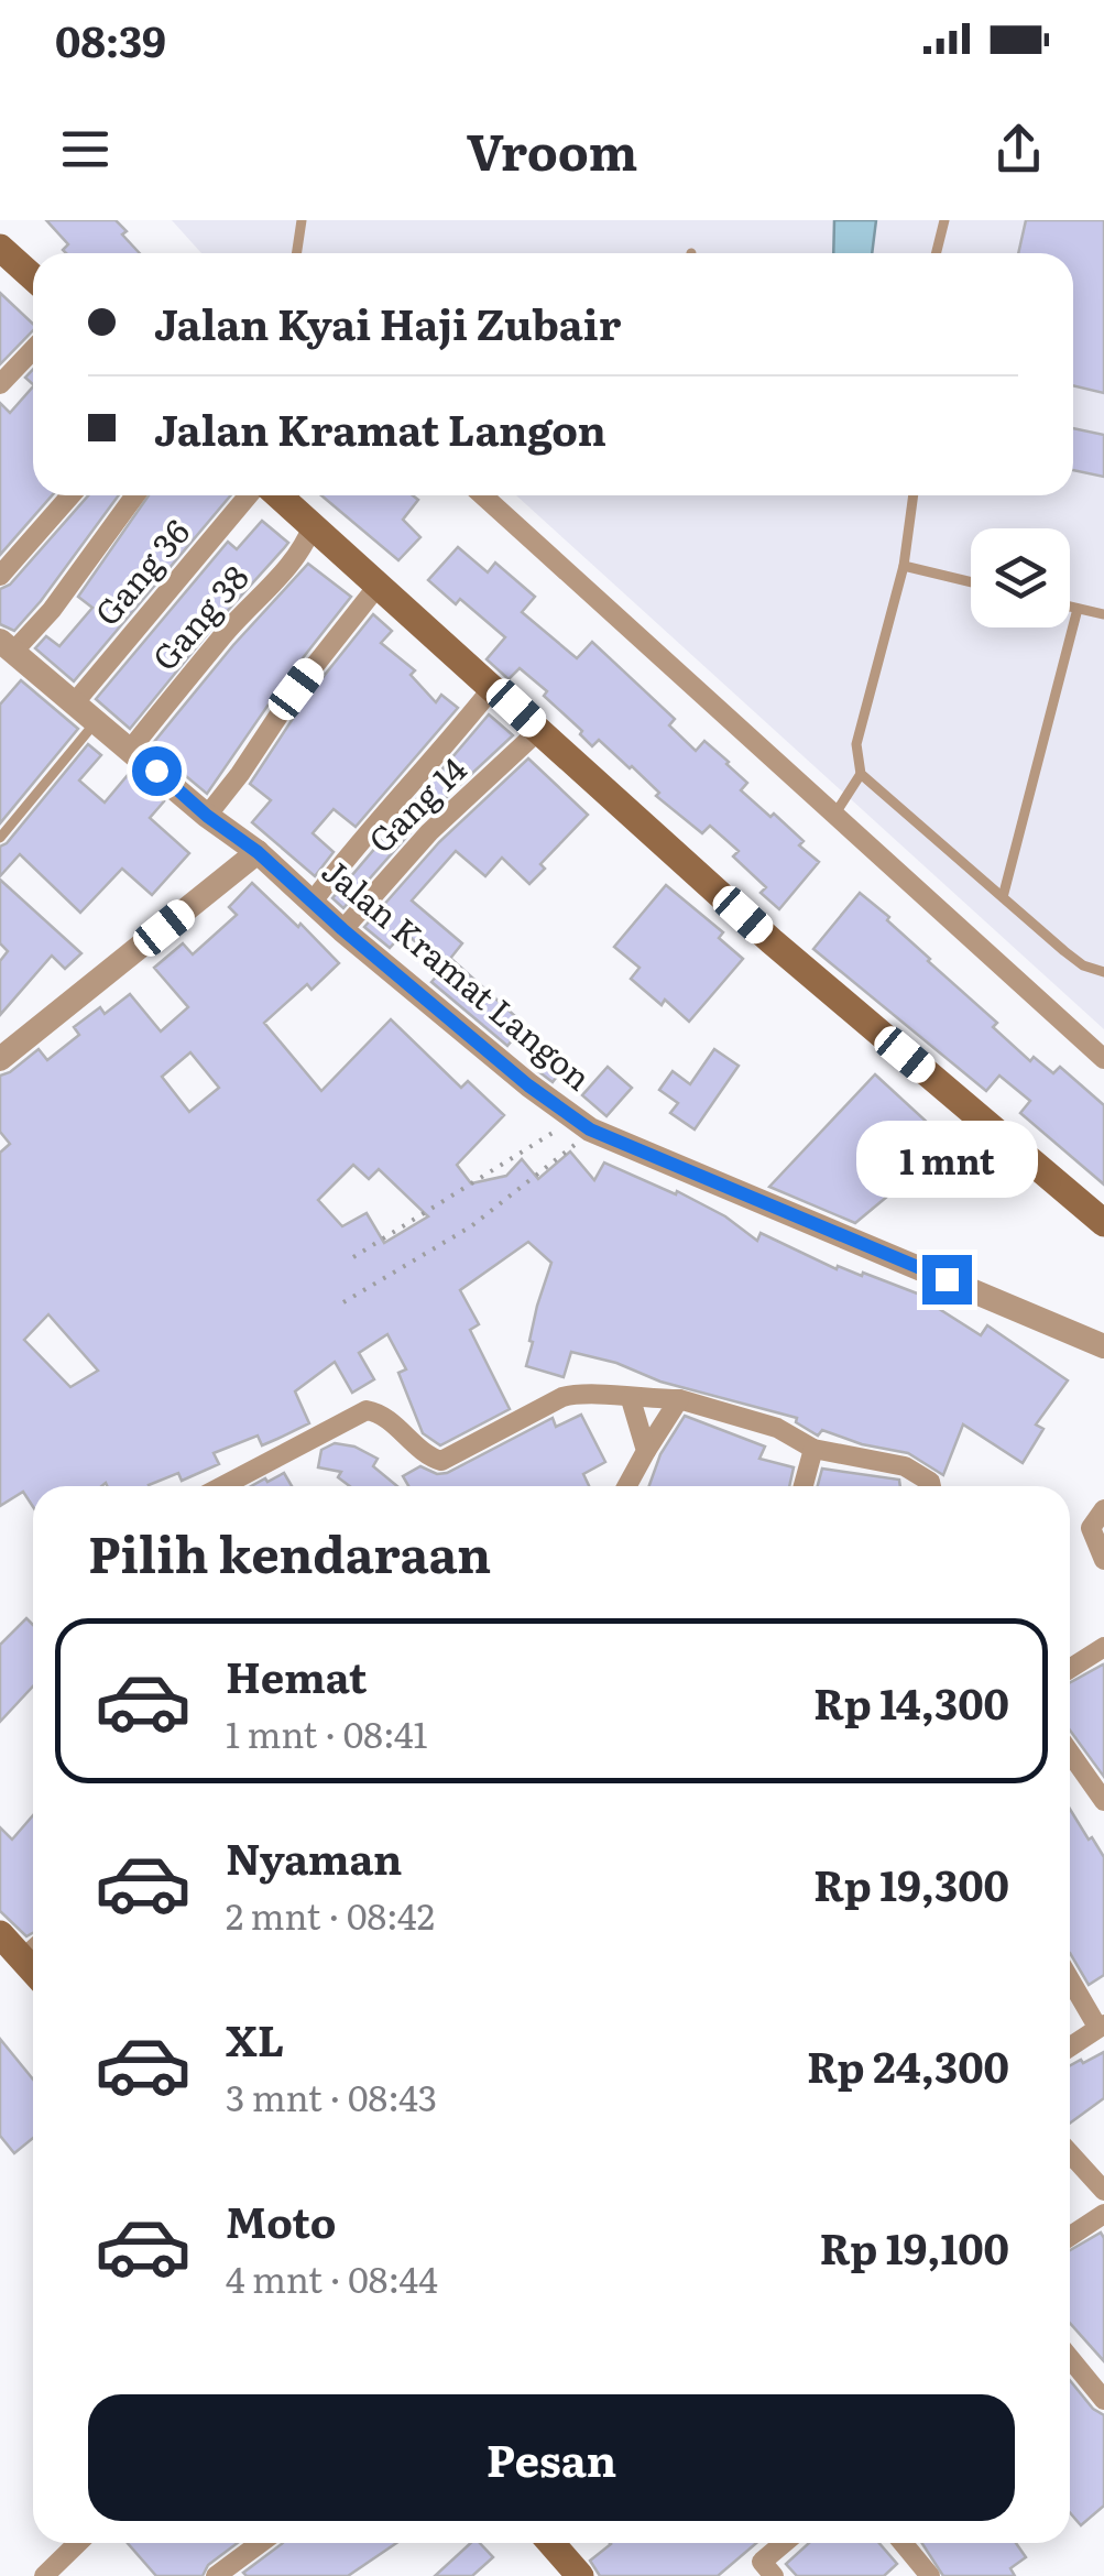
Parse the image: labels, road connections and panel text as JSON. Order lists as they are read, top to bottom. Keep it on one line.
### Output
{"streets":{"street":["Gang 36","Gang 38","Gang 14","Jalan Kramat Langon"]},"crossings":[["Gang 36","Jalan Kramat Langon"],["Gang 38","Jalan Kramat Langon"],["Gang 14","Jalan Kramat Langon"]],"page":{"status":"08:39","header":"Vroom","banner":["Jalan Kyai Haji Zubair","Jalan Kramat Langon"],"bubble":"1 mnt","heading":"Pilih kendaraan","list":[{"name":"Hemat","note":"1 mnt · 08:41","value":"Rp 14,300"},{"name":"Nyaman","note":"2 mnt · 08:42","value":"Rp 19,300"},{"name":"XL","note":"3 mnt · 08:43","value":"Rp 24,300"},{"name":"Moto","note":"4 mnt · 08:44","value":"Rp 19,100"}],"buttons":"Pesan"}}
